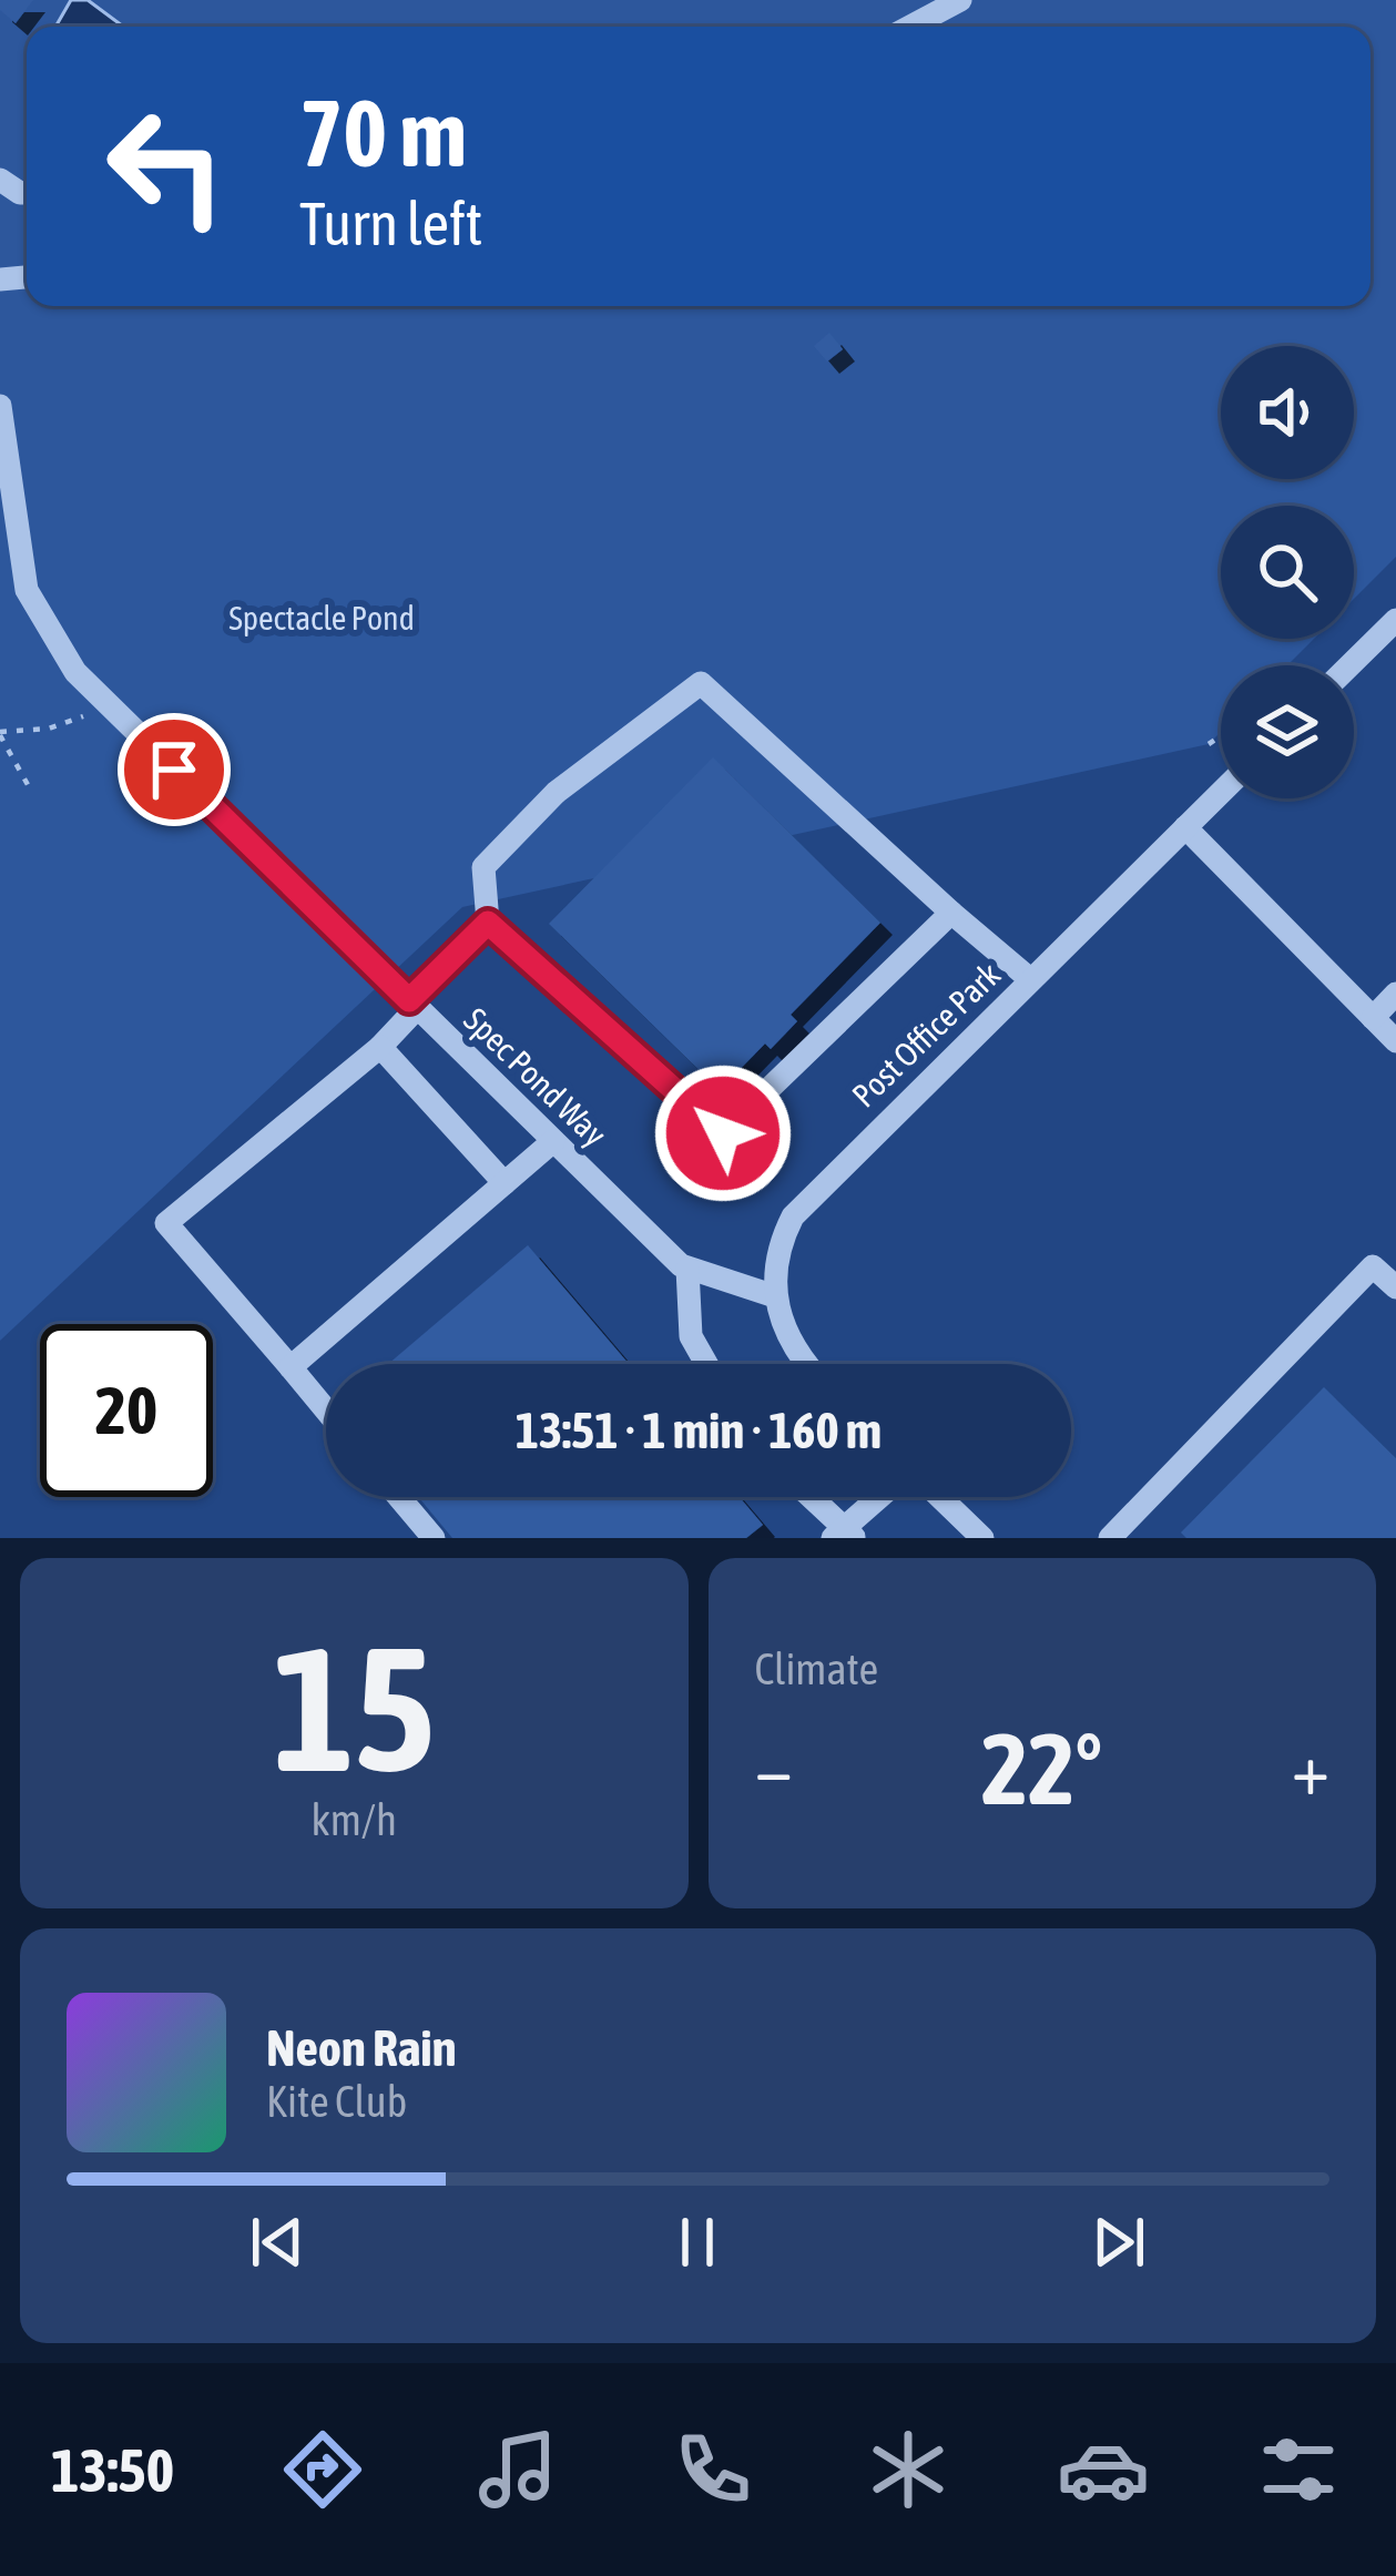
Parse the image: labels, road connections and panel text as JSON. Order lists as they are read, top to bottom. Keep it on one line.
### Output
{"streets":{"street":["Post Office Park","Spec Pond Way"]},"crossings":[["Post Office Park","Spec Pond Way"]],"parks":["Spectacle Pond"],"page":{"turn":["70 m","Turn left"],"limit":"20","trip":"13:51 · 1 min · 160 m","tile":[["15","km/h"],"Climate"],"heat":["−","22°","+"],"song":["Neon Rain","Kite Club"],"tabs":"13:50"}}
